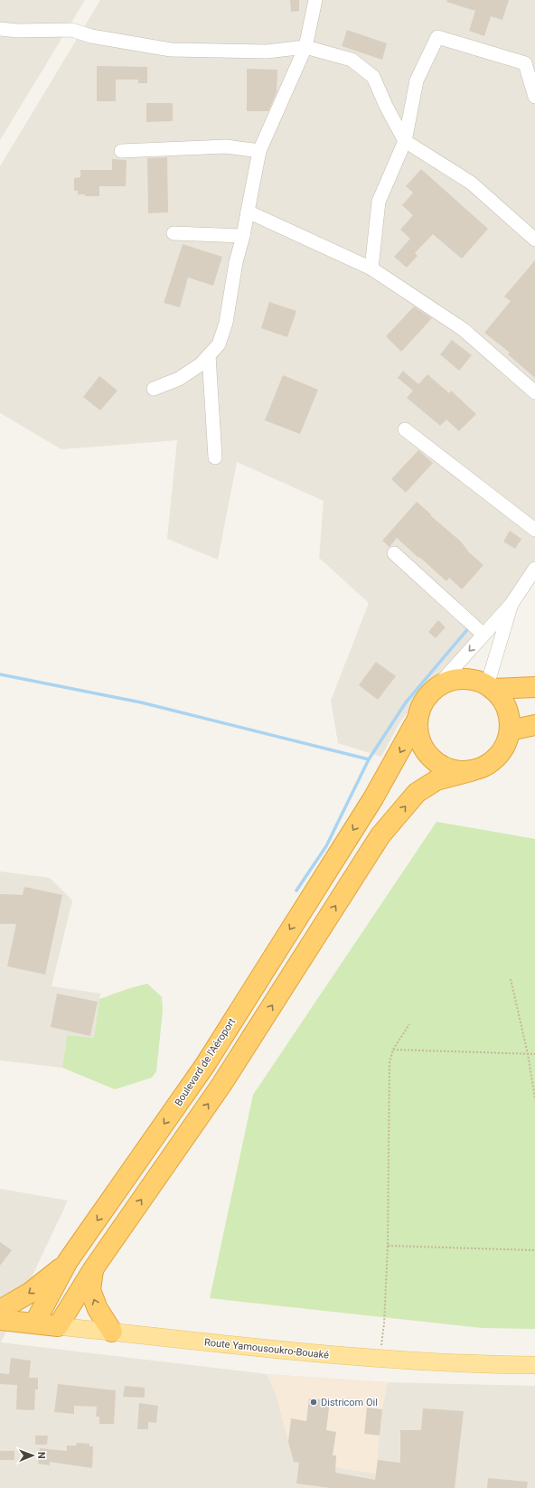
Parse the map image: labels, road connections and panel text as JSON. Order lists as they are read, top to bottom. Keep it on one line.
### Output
{"streets":{"highway":["Boulevard de l'Aéroport","Route Yamousoukro-Bouaké"]},"crossings":[["Boulevard de l'Aéroport","Route Yamousoukro-Bouaké"]],"places":["Districom Oil"],"north":"right"}
